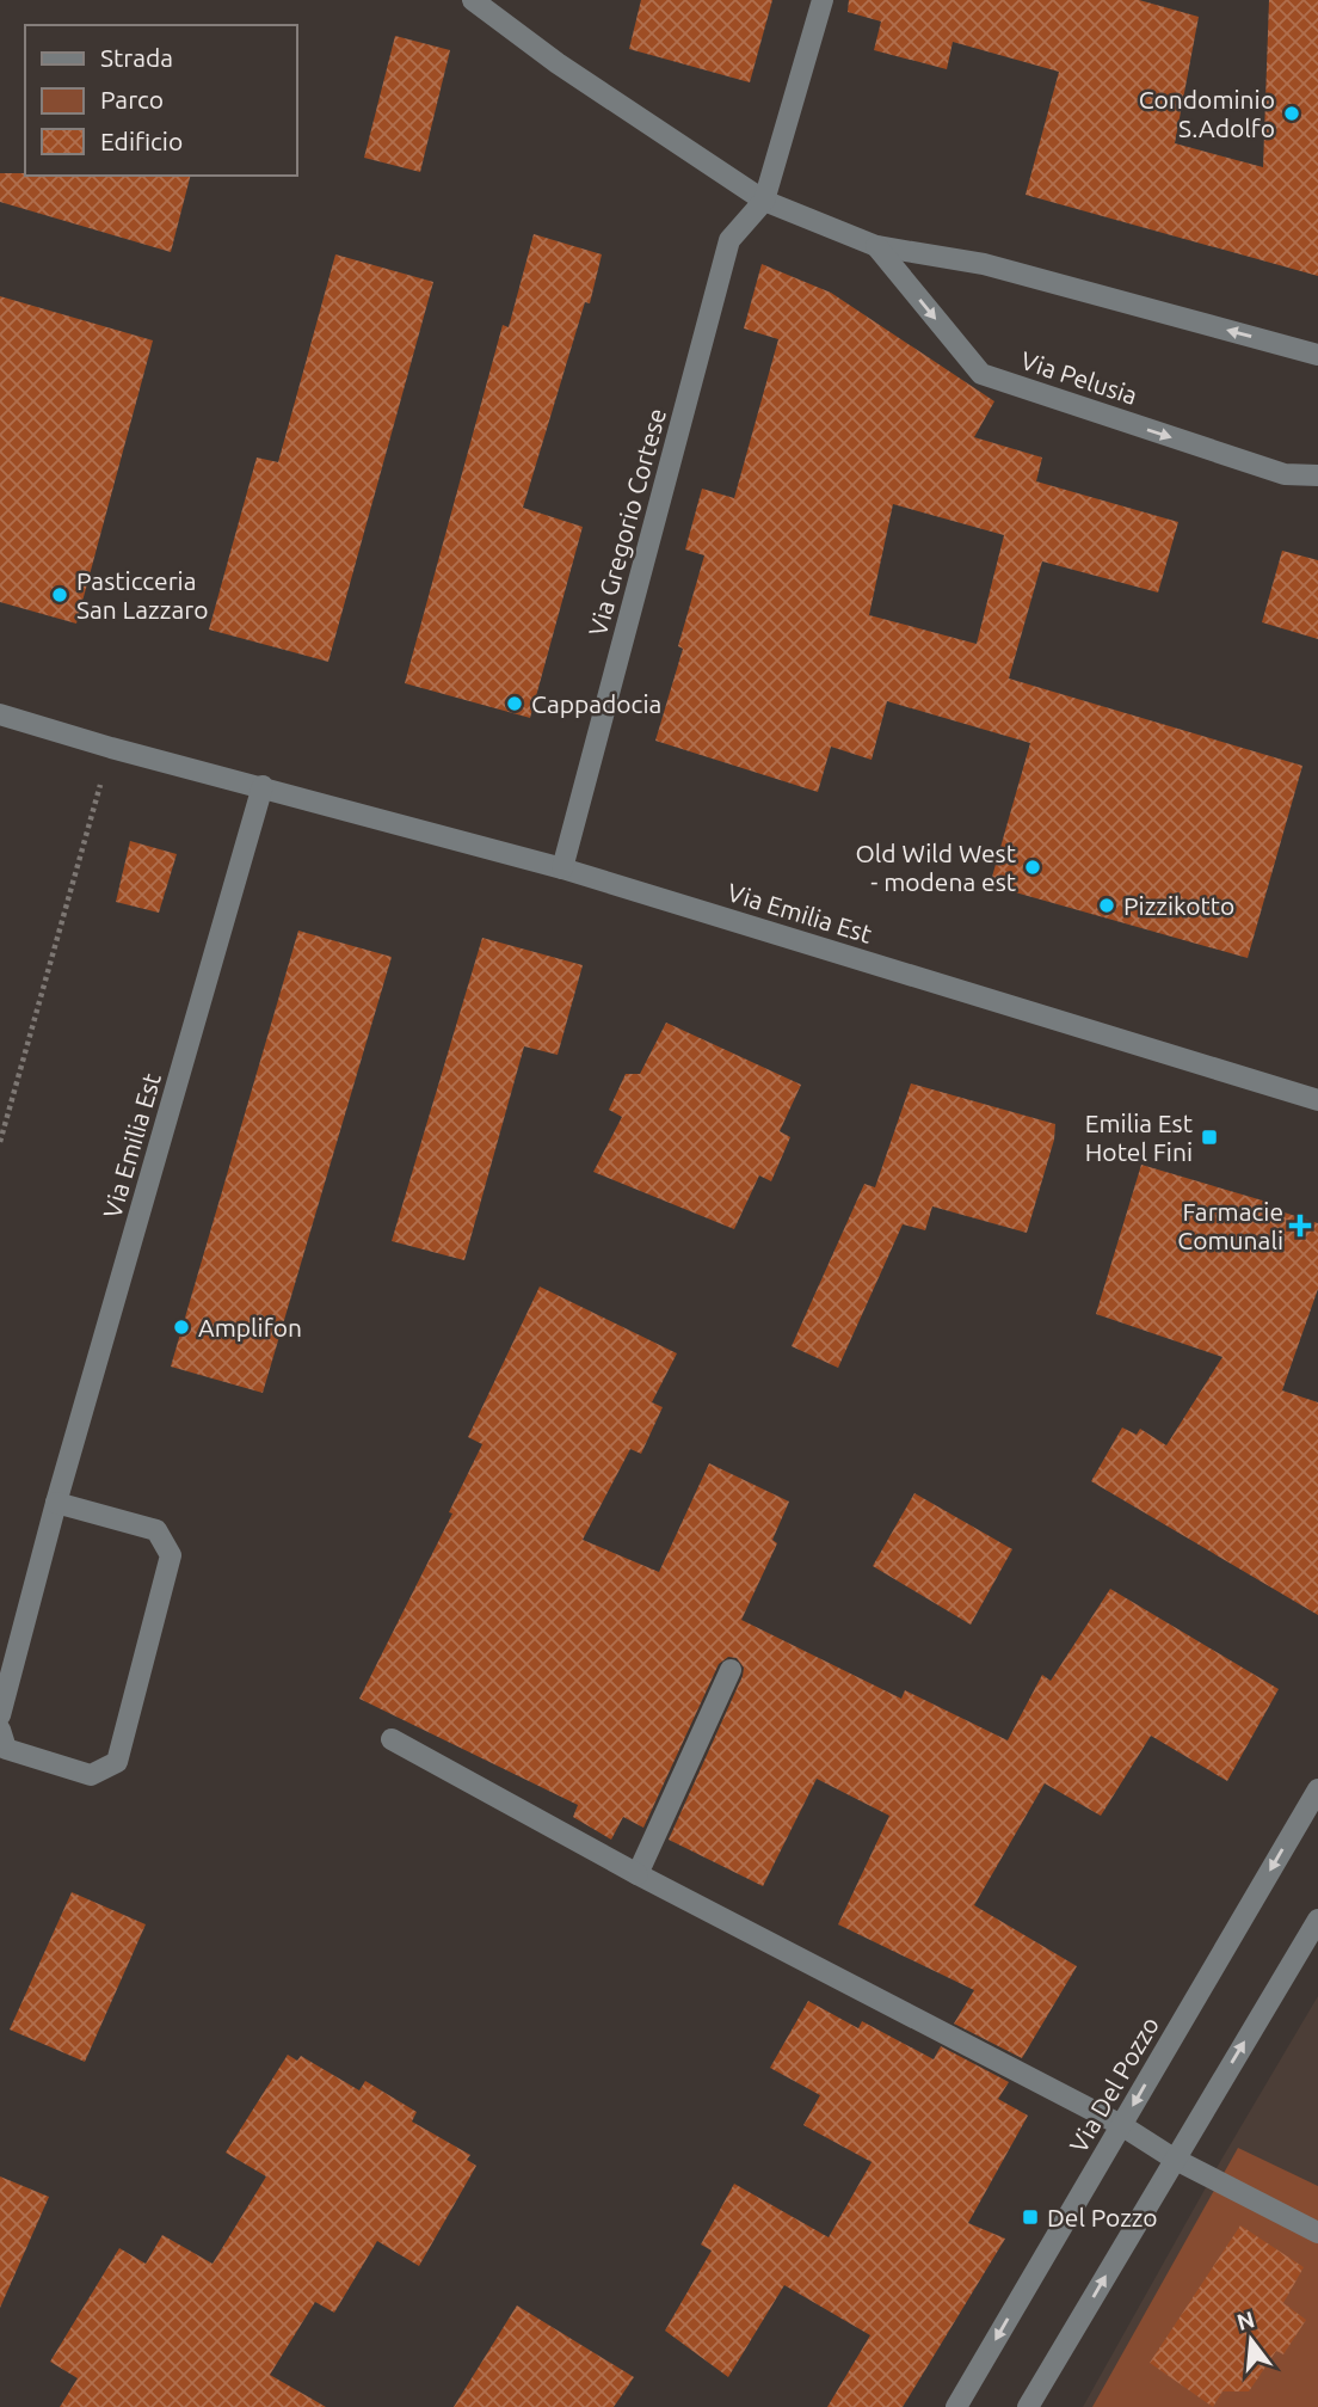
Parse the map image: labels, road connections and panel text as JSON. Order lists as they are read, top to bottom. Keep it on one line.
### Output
{"streets":{"street":["Via Pelusia","Via Gregorio Cortese","Via Emilia Est","Via Del Pozzo"]},"crossings":[["Via Pelusia","Via Gregorio Cortese"],["Via Gregorio Cortese","Via Emilia Est"]],"places":{"other":["Condominio S.Adolfo","Pasticceria San Lazzaro","Cappadocia","Old Wild West - modena est","Pizzikotto","Amplifon"],"transit":["Emilia Est Hotel Fini","Del Pozzo"],"health":["Farmacie Comunali"]},"legend":["Strada","Parco","Edificio"],"north":"top"}
